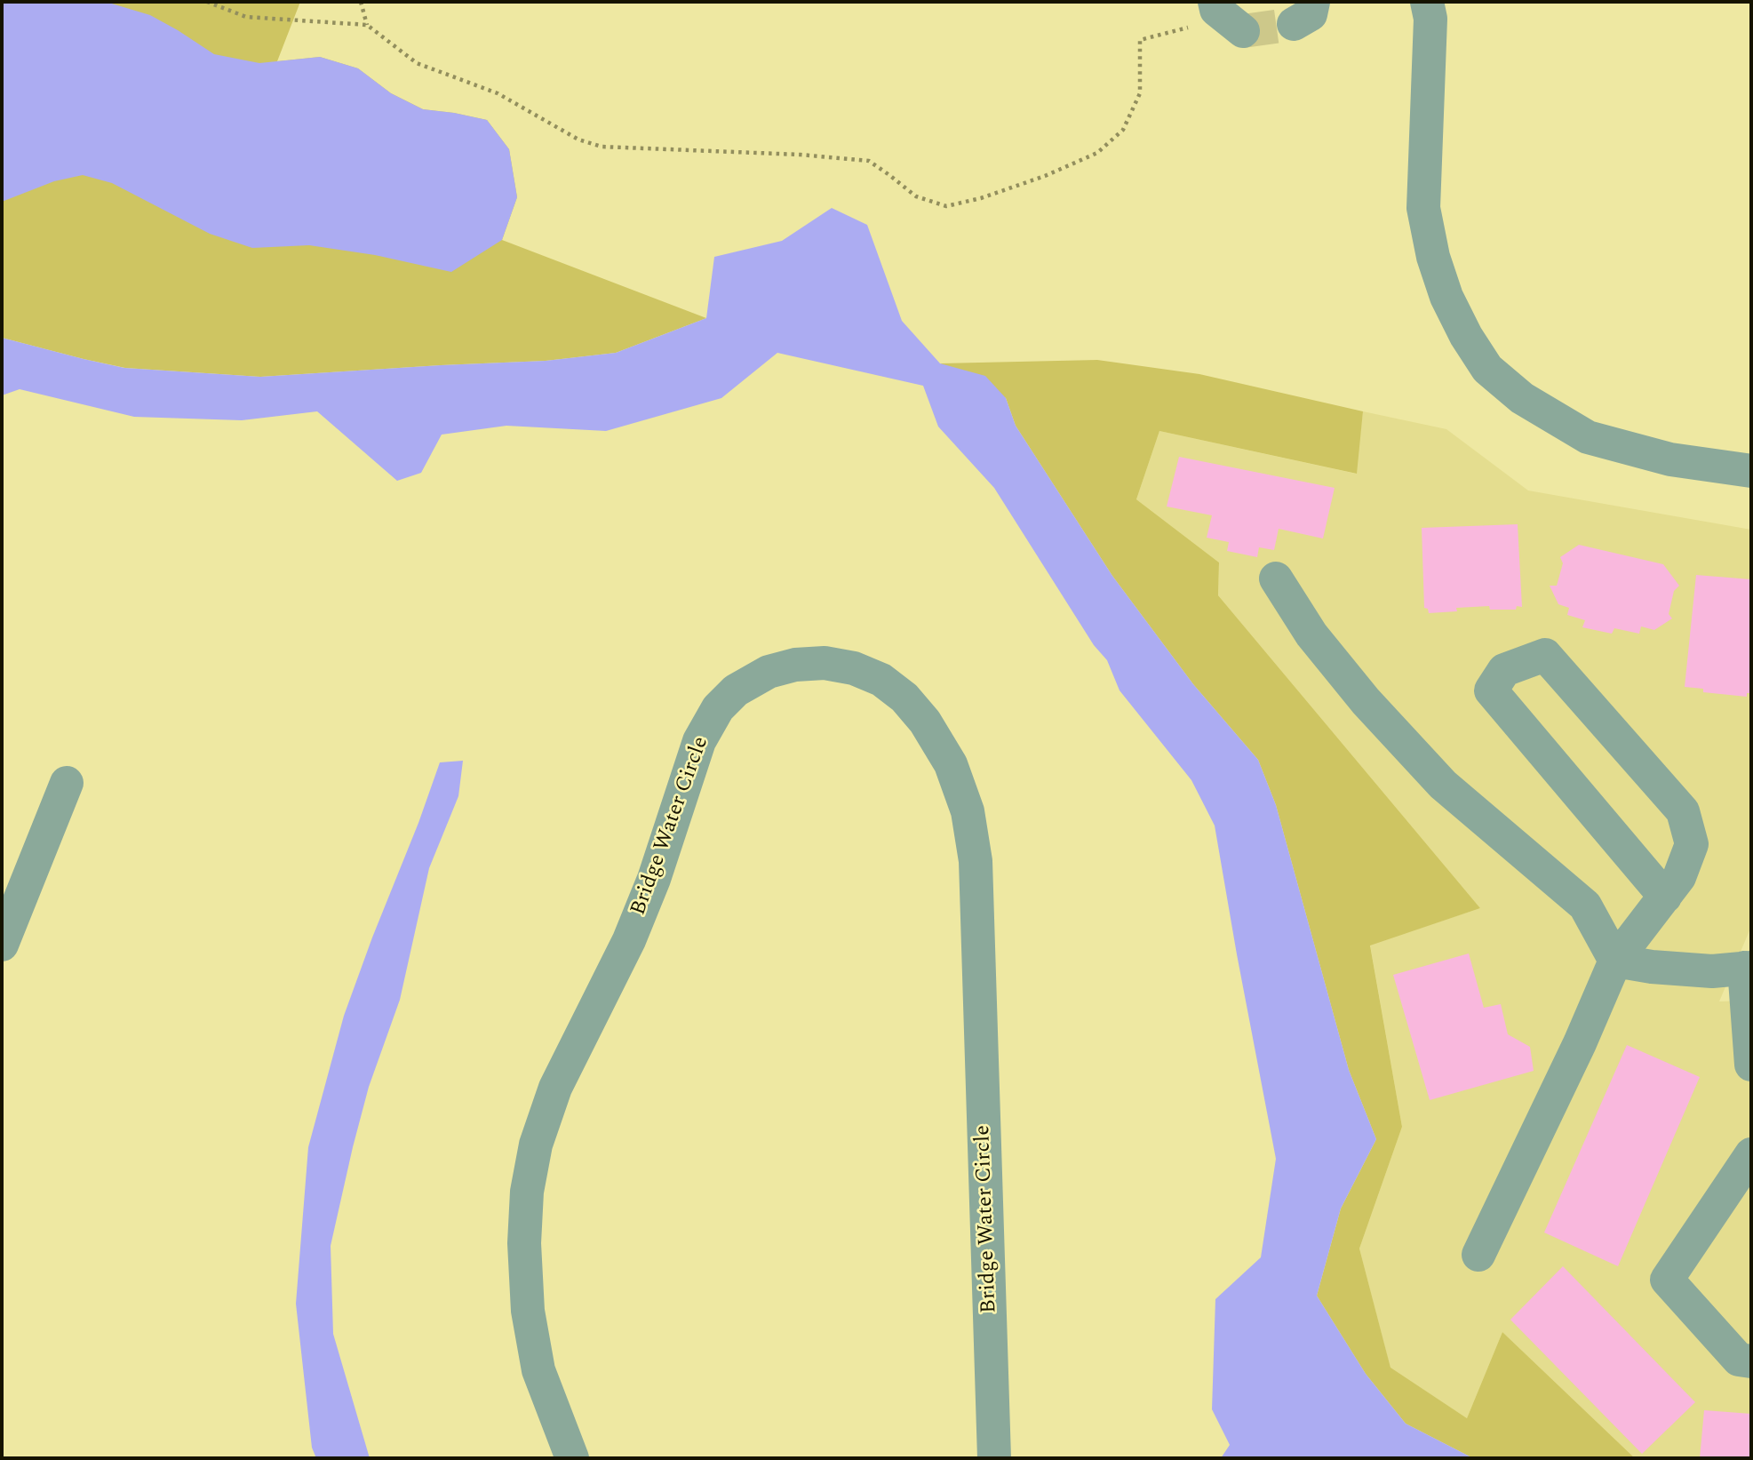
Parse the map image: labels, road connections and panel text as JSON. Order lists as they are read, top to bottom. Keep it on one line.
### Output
{"streets":{"street":["Bridge Water Circle"]}}
